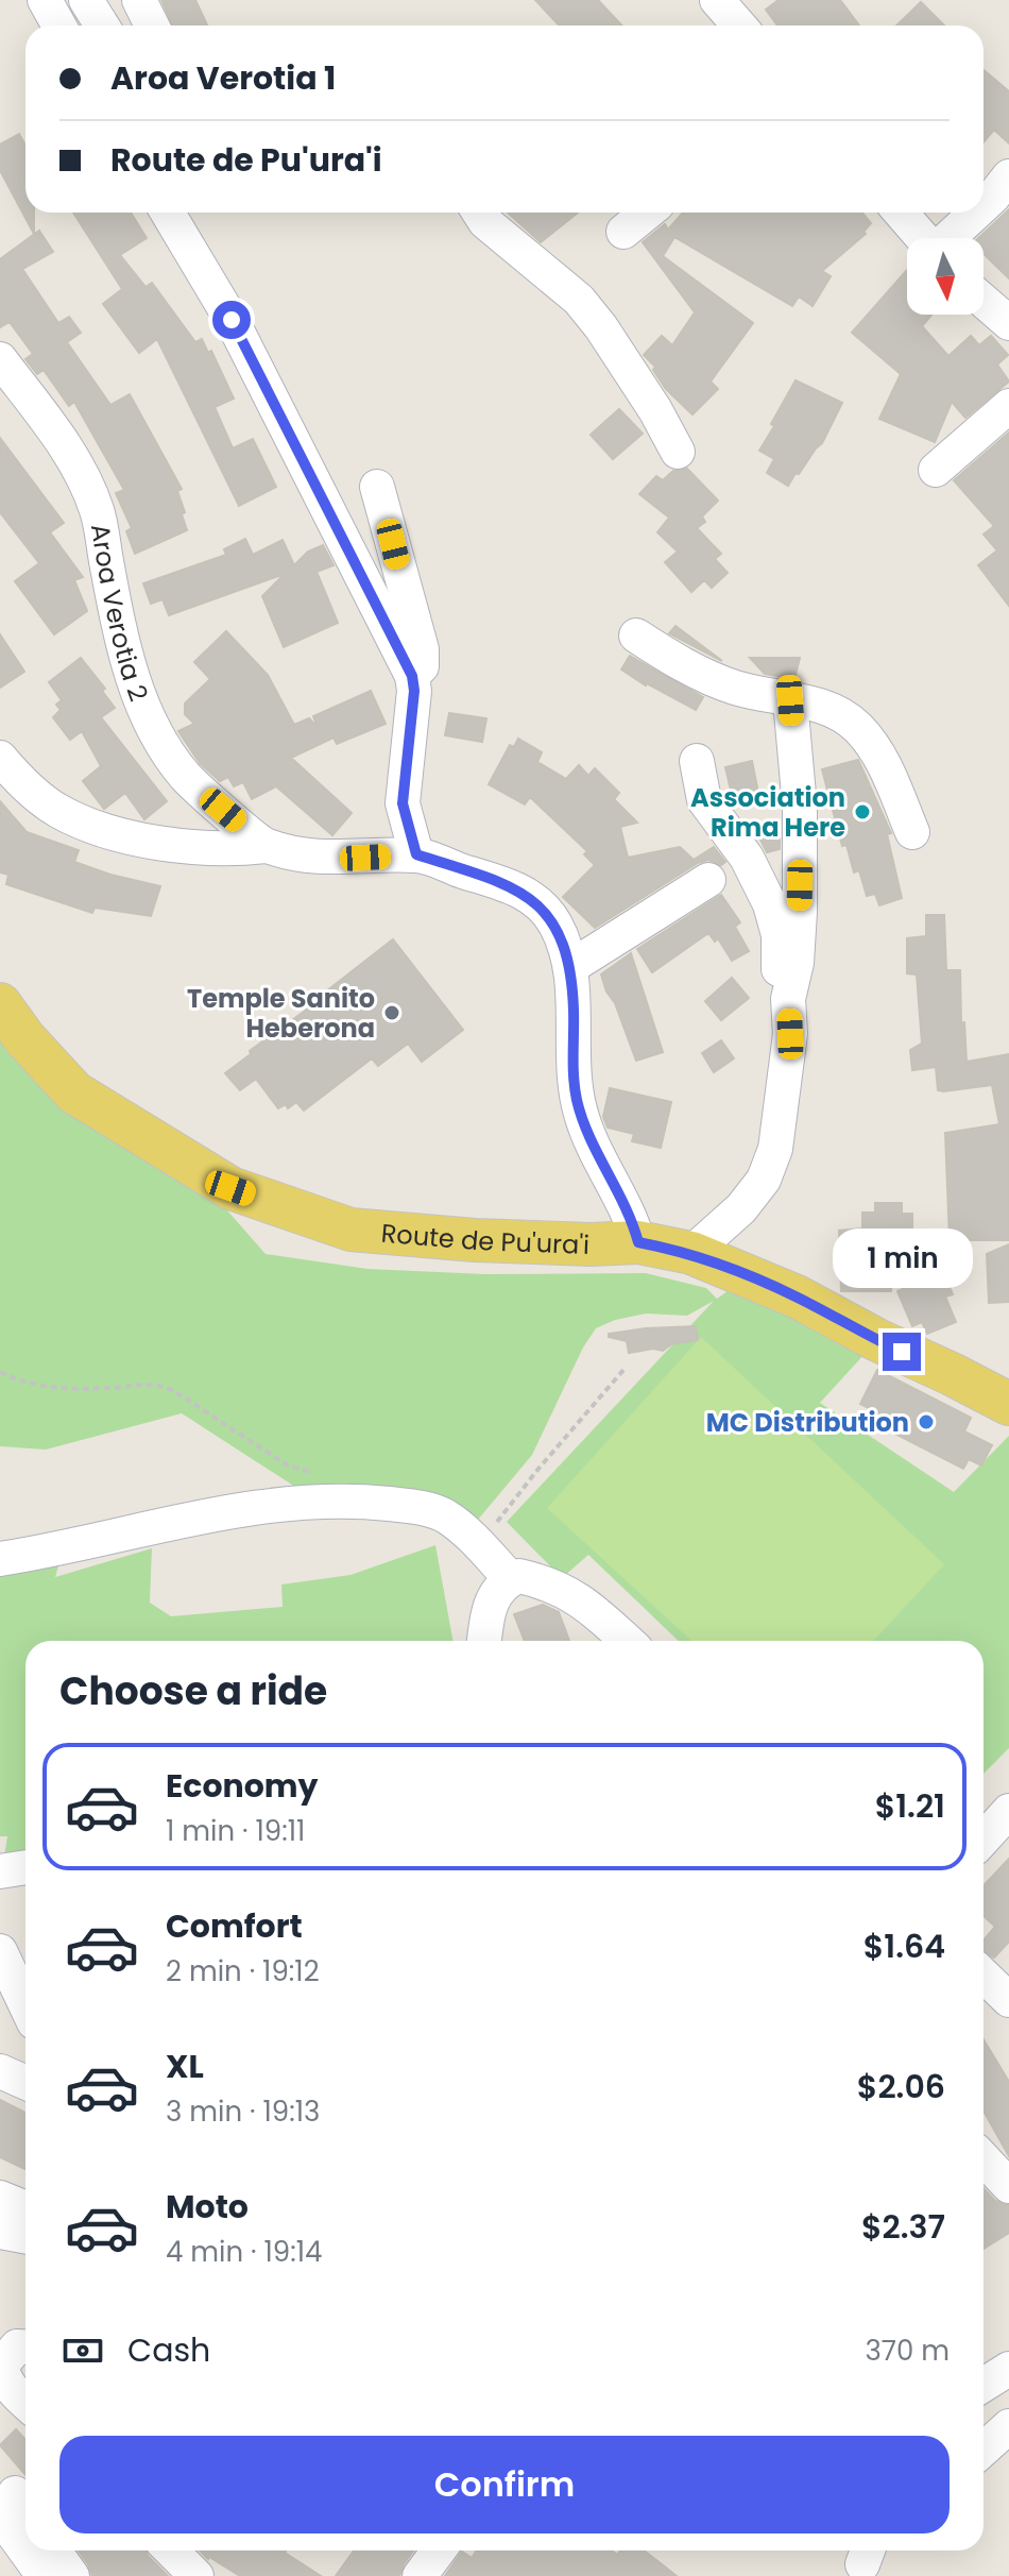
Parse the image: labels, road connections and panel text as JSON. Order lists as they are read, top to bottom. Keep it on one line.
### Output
{"streets":{"main road":["Route de Pu'ura'i"],"street":["Aroa Verotia 2"]},"places":["Association Rima Here","Temple Sanito Heberona","MC Distribution"],"north":"bottom","page":{"banner":["Aroa Verotia 1","Route de Pu'ura'i"],"bubble":"1 min","heading":"Choose a ride","list":[{"name":"Economy","note":"1 min · 19:11","value":"$1.21"},{"name":"Comfort","note":"2 min · 19:12","value":"$1.64"},{"name":"XL","note":"3 min · 19:13","value":"$2.06"},{"name":"Moto","note":"4 min · 19:14","value":"$2.37"}],"pay":["Cash","370 m"],"buttons":"Confirm"}}
